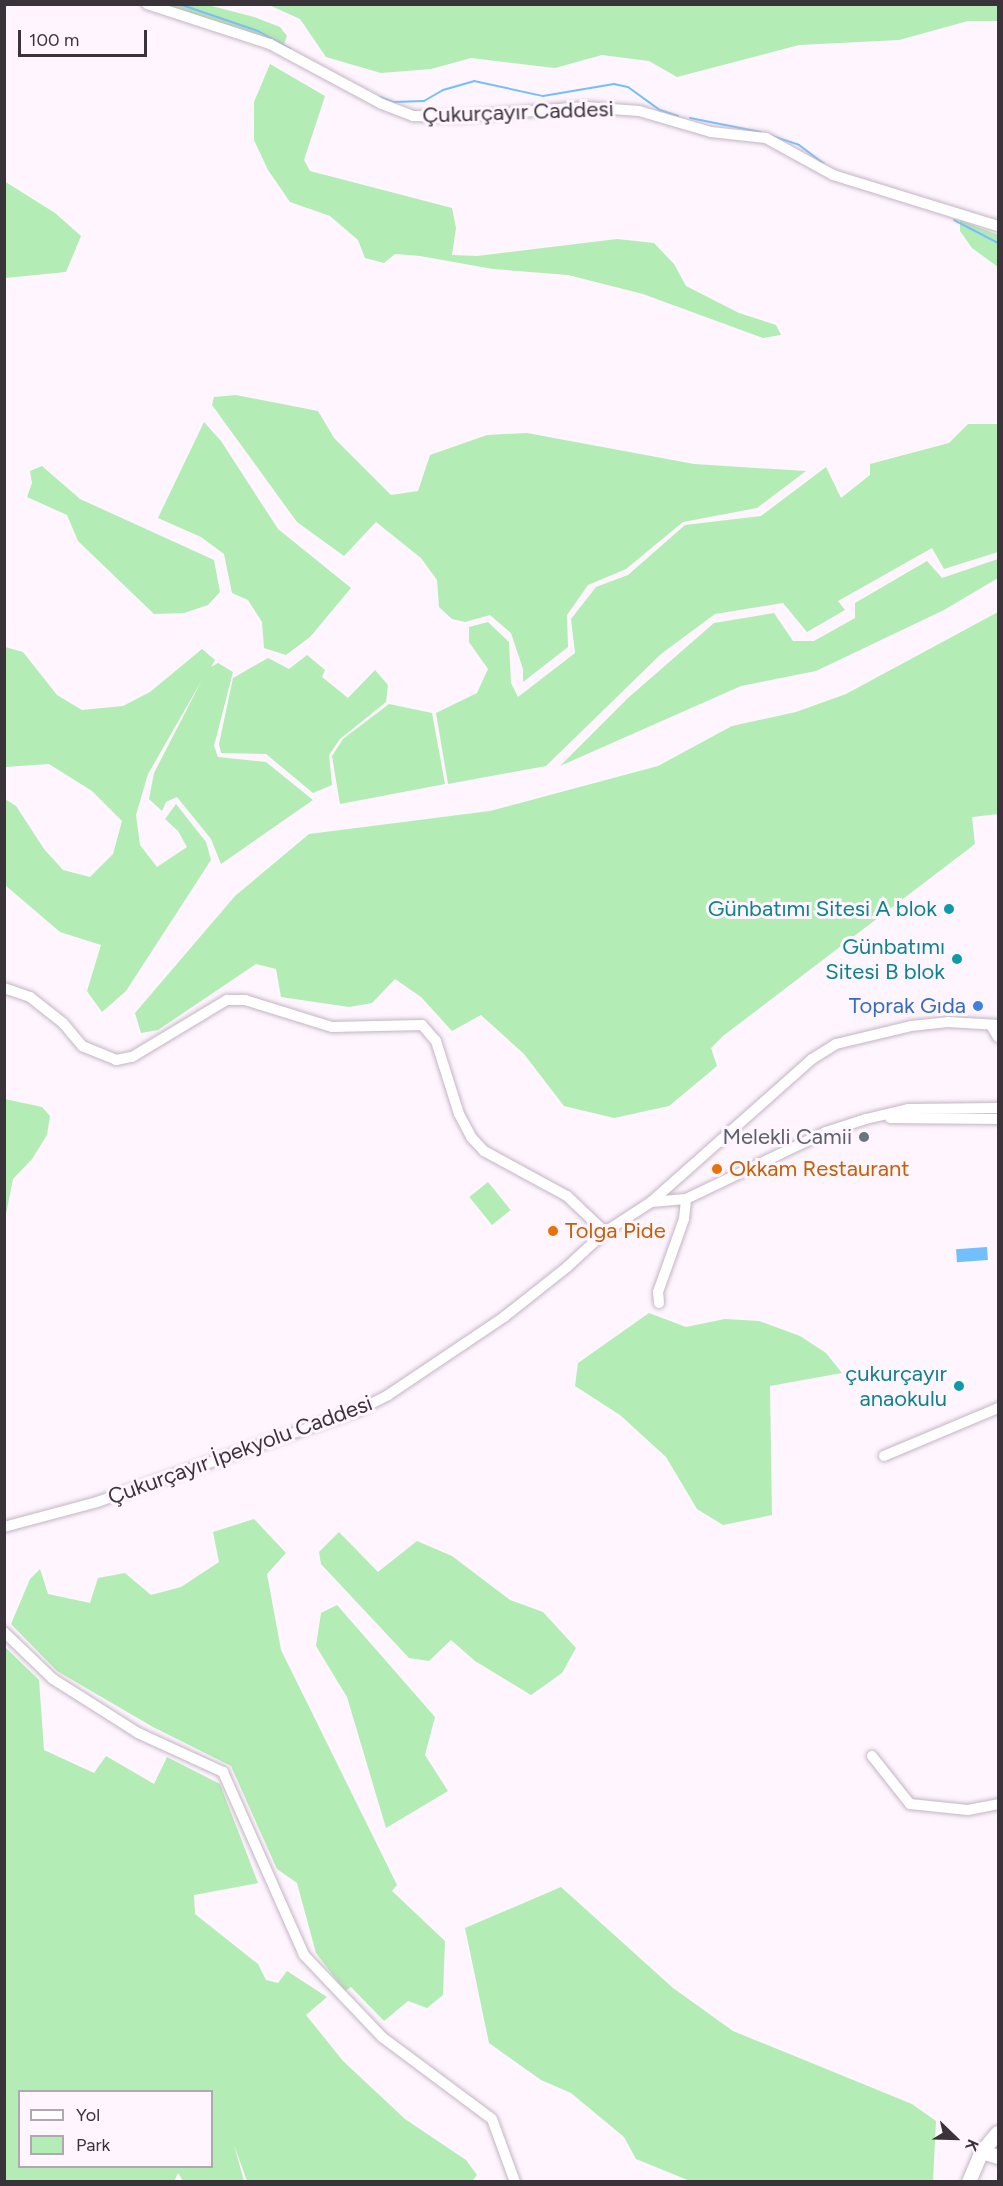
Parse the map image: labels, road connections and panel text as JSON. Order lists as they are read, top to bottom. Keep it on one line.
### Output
{"streets":{"street":["Çukurçayır Caddesi","Çukurçayır İpekyolu Caddesi"]},"places":["Günbatımı Sitesi A blok","Günbatımı Sitesi B blok","Toprak Gıda","Melekli Camii","Okkam Restaurant","Tolga Pide","çukurçayır anaokulu"],"legend":["Yol","Park"],"scale_bar":"100 m","north":"bottom right"}
